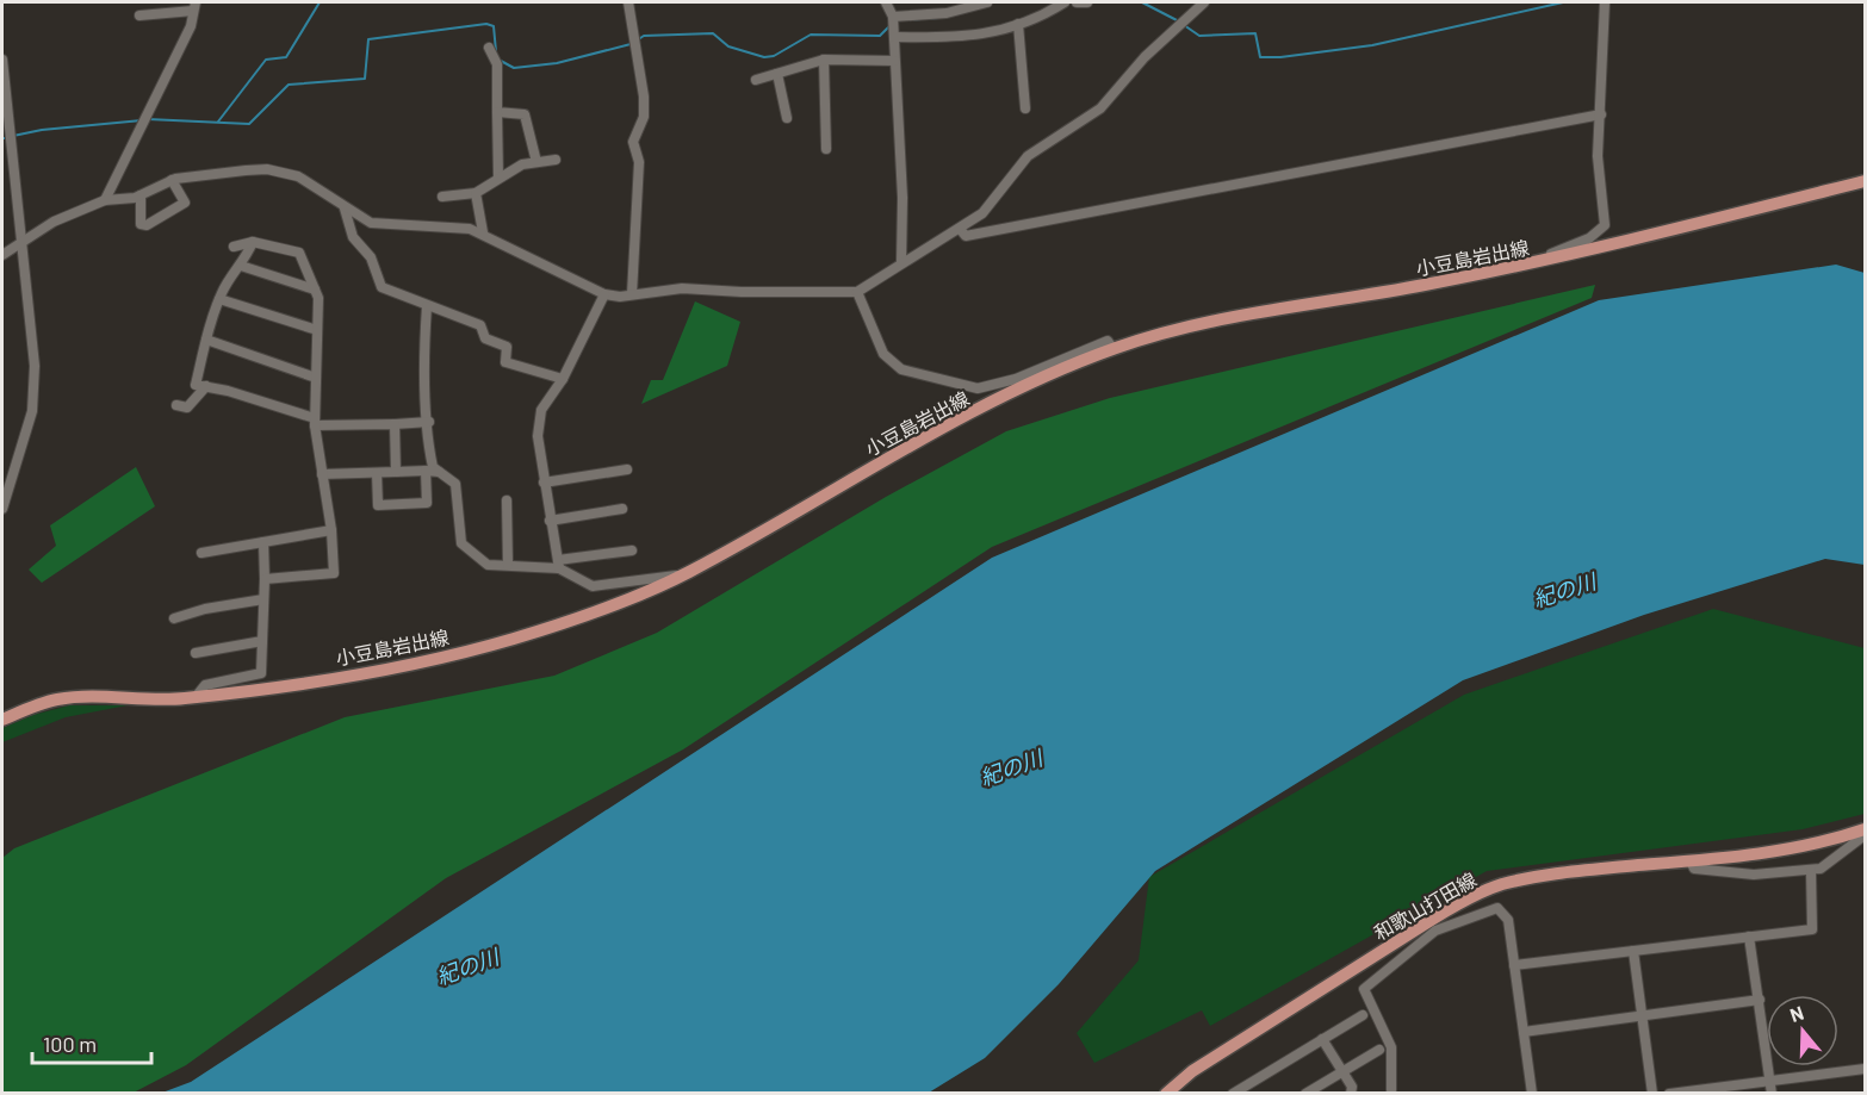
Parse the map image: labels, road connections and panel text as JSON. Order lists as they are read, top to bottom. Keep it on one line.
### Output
{"streets":{"main road":["小豆島岩出線","和歌山打田線"]},"water":["紀の川"],"scale_bar":"100 m","north":"top"}
